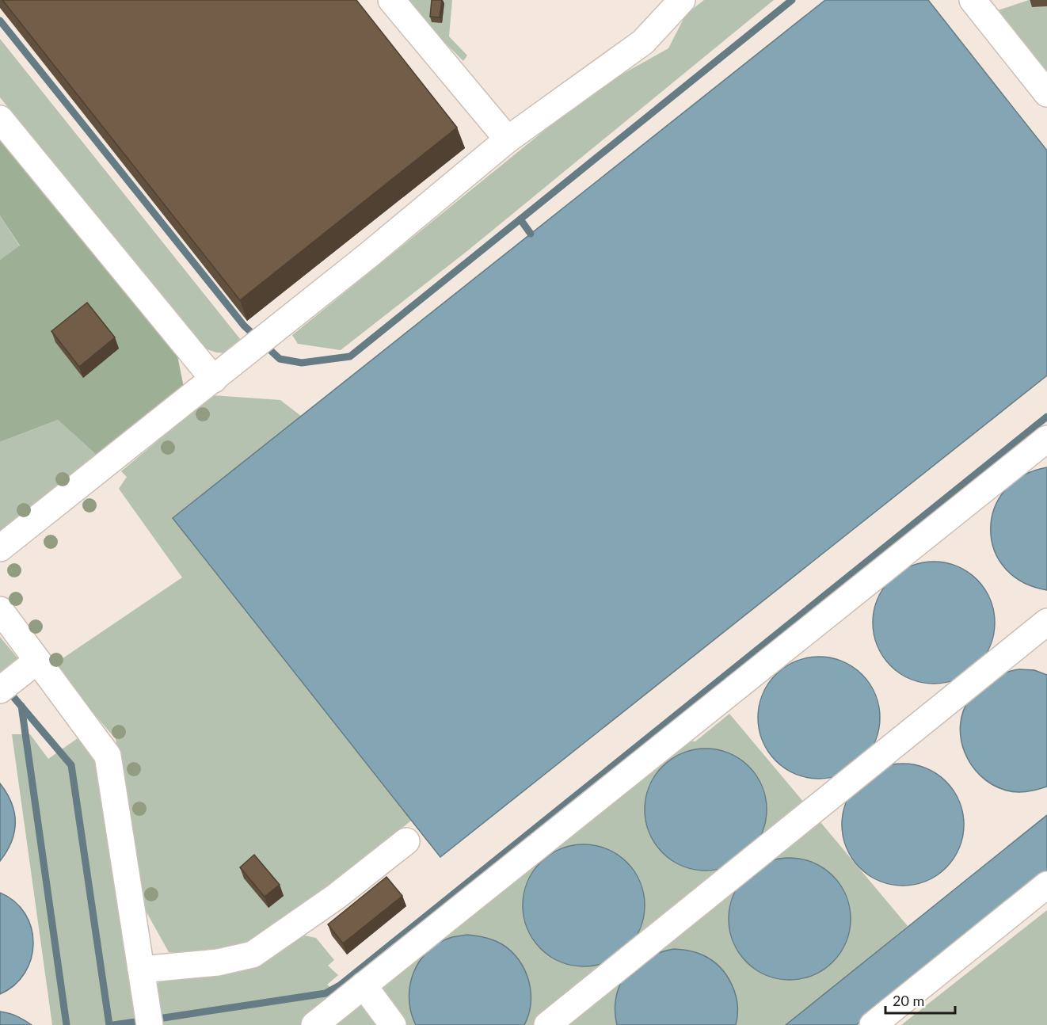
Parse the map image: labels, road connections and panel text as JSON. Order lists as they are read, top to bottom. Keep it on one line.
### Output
{"scale_bar":"20 m"}
